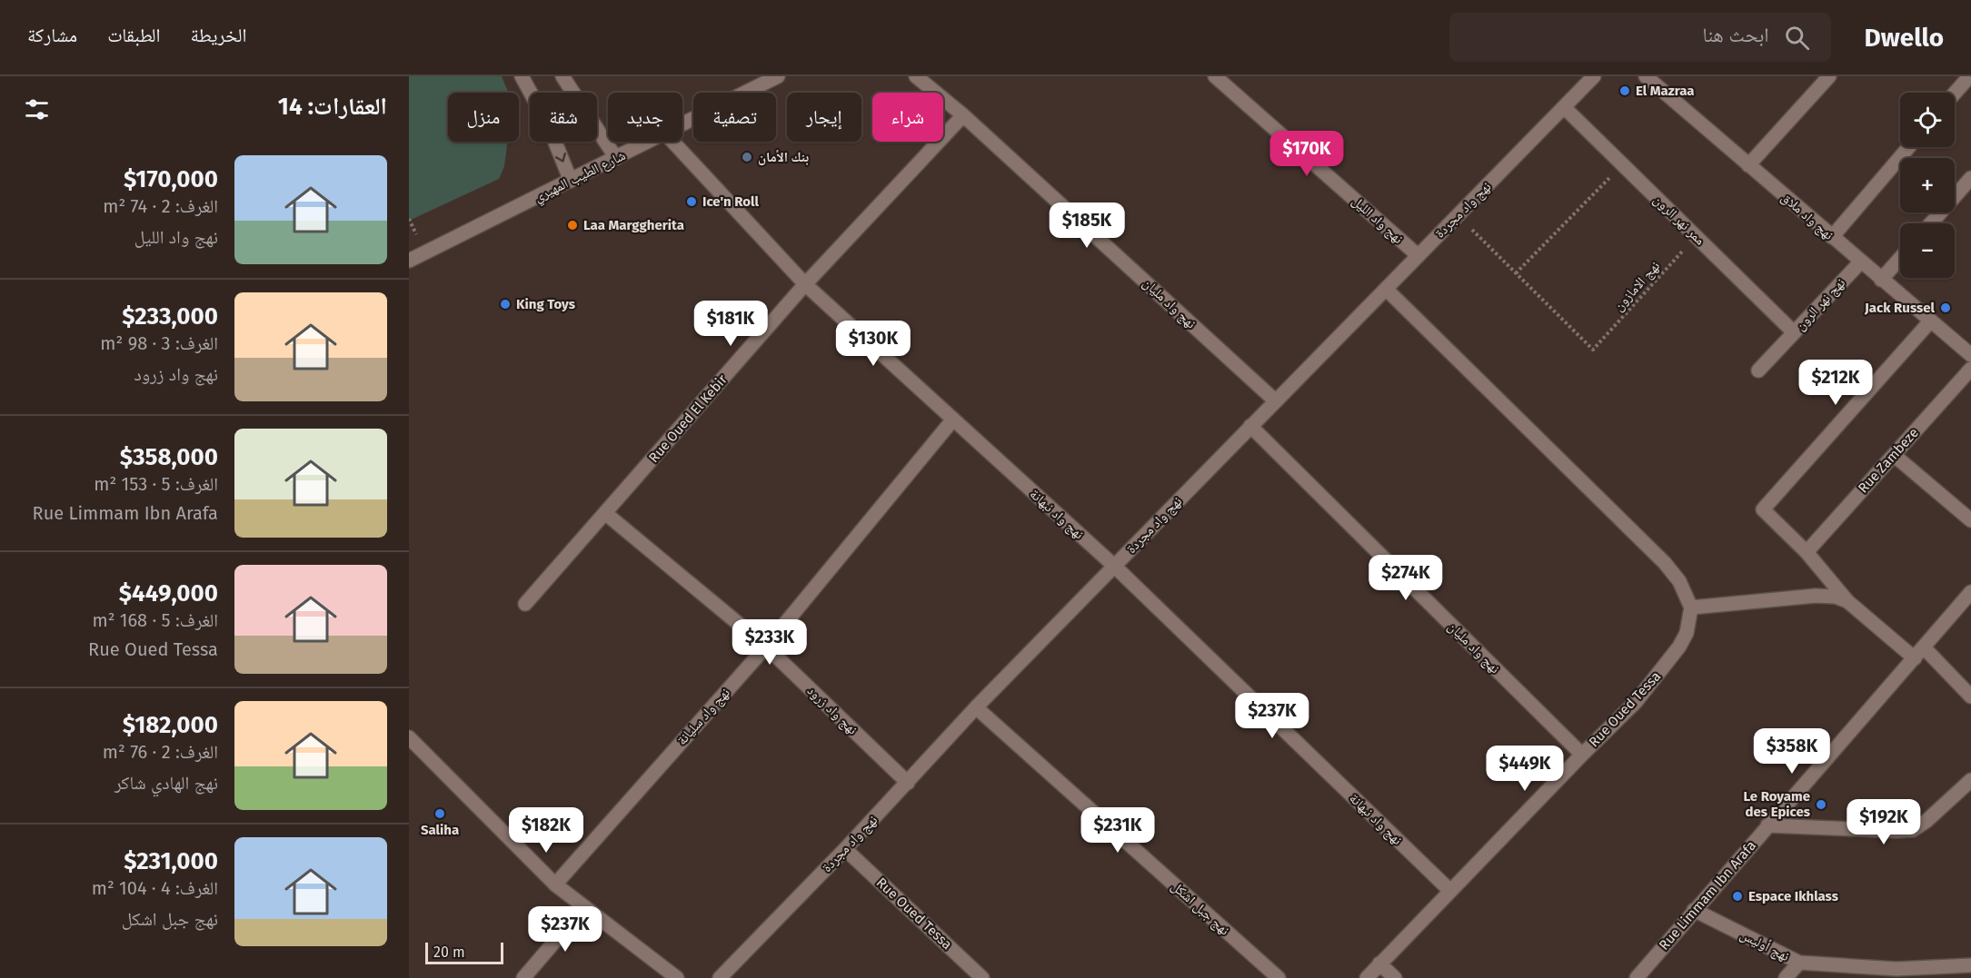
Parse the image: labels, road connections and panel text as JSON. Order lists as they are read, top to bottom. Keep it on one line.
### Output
{"streets":{"street":["شارع الطيب المهيري","نهج واد مجردة","نهج واد ملاق","نهج واد الليل","ممر نهر الرون","نهج واد مليان","نهج نهر الرون","Rue Oued El Kebir","Rue Zambeze","نهج واد نبهانة","Rue Oued Tessa","نهج واد زرود","نهج واد سليانة","Rue Limmam Ibn Arafa","نهج جبل اشكل","نهج أوليس"],"path":["نهج الامازون"]},"crossings":[["نهج واد مجردة","نهج واد الليل"],["نهج واد مجردة","ممر نهر الرون"],["نهج واد مجردة","نهج واد مليان"],["نهج واد مجردة","نهج واد نبهانة"],["نهج واد مجردة","Rue Oued Tessa"],["نهج واد مجردة","نهج واد زرود"],["نهج واد مجردة","نهج جبل اشكل"],["نهج واد ملاق","نهج نهر الرون"],["ممر نهر الرون","نهج الامازون"],["ممر نهر الرون","نهج نهر الرون"],["نهج واد مليان","Rue Oued El Kebir"],["نهج واد مليان","Rue Oued Tessa"],["Rue Oued El Kebir","نهج واد نبهانة"],["Rue Oued El Kebir","نهج واد زرود"],["نهج واد نبهانة","Rue Oued Tessa"],["نهج واد نبهانة","نهج واد سليانة"],["نهج واد زرود","نهج واد سليانة"],["Rue Limmam Ibn Arafa","نهج أوليس"]],"places":["El Mazraa","بنك الأمان","Ice'n Roll","Laa Marggherita","King Toys","Jack Russel","Le Royame des Epices","Saliha","Espace Ikhlass"],"scale_bar":"20 m","page":{"header":"Dwello","search":"ابحث هنا","nav":["الخريطة","الطبقات","مشاركة"],"heading":"العقارات: 14","map_buttons":["+","−"],"chip":["شراء","إيجار","تصفية","جديد","شقة","منزل"],"price":["$170K","$185K","$181K","$130K","$212K","$274K","$233K","$237K","$358K","$449K","$192K","$182K","$231K","$237K"],"list":[{"name":"$170,000","note":"الغرف: 2 · 74 m² · نهج واد الليل"},{"name":"$233,000","note":"الغرف: 3 · 98 m² · نهج واد زرود"},{"name":"$358,000","note":"الغرف: 5 · 153 m² · Rue Limmam Ibn Arafa"},{"name":"$449,000","note":"الغرف: 5 · 168 m² · Rue Oued Tessa"},{"name":"$182,000","note":"الغرف: 2 · 76 m² · نهج الهادي شاكر"},{"name":"$231,000","note":"الغرف: 4 · 104 m² · نهج جبل اشكل"}],"scale":"20 m"}}
